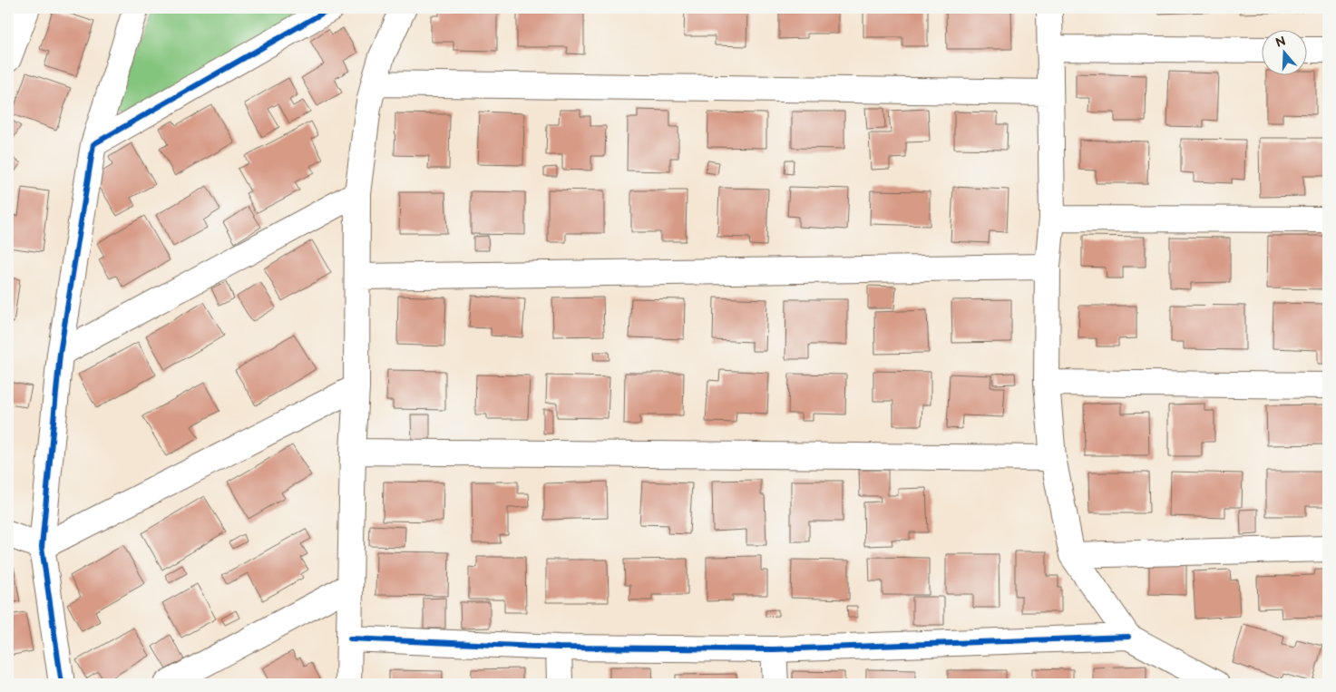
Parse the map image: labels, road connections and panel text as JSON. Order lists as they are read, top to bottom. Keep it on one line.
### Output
{"north":"top"}
